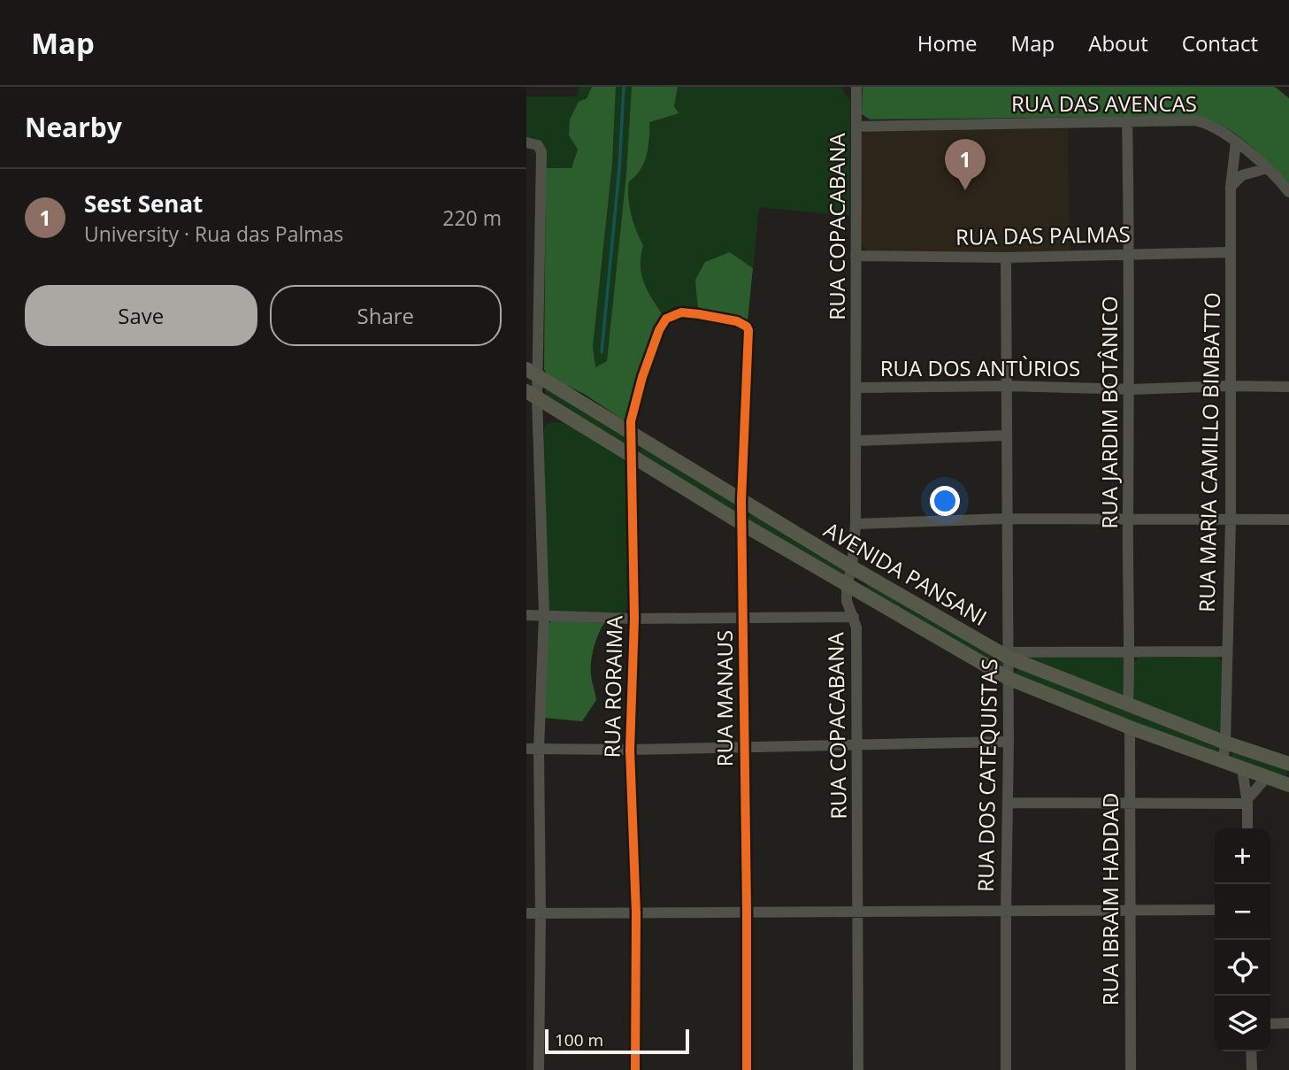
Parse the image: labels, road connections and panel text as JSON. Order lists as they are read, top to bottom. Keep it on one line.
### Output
{"streets":{"main road":["AVENIDA PANSANI"],"street":["RUA DAS AVENCAS","RUA COPACABANA","RUA DAS PALMAS","RUA DOS ANTÙRIOS","RUA JARDIM BOTÂNICO","RUA MARIA CAMILLO BIMBATTO","RUA RORAIMA","RUA MANAUS","RUA DOS CATEQUISTAS","RUA IBRAIM HADDAD"]},"crossings":[["RUA DAS AVENCAS","RUA COPACABANA"],["RUA DAS AVENCAS","RUA JARDIM BOTÂNICO"],["RUA DAS AVENCAS","RUA MARIA CAMILLO BIMBATTO"],["RUA COPACABANA","RUA DAS PALMAS"],["RUA COPACABANA","RUA DOS ANTÙRIOS"],["RUA COPACABANA","AVENIDA PANSANI"],["RUA DAS PALMAS","RUA JARDIM BOTÂNICO"],["RUA DAS PALMAS","RUA MARIA CAMILLO BIMBATTO"],["RUA DAS PALMAS","RUA DOS CATEQUISTAS"],["RUA DOS ANTÙRIOS","RUA JARDIM BOTÂNICO"],["RUA DOS ANTÙRIOS","RUA MARIA CAMILLO BIMBATTO"],["RUA DOS ANTÙRIOS","RUA DOS CATEQUISTAS"],["RUA JARDIM BOTÂNICO","AVENIDA PANSANI"],["RUA MARIA CAMILLO BIMBATTO","AVENIDA PANSANI"],["AVENIDA PANSANI","RUA RORAIMA"],["AVENIDA PANSANI","RUA MANAUS"],["AVENIDA PANSANI","RUA DOS CATEQUISTAS"],["AVENIDA PANSANI","RUA IBRAIM HADDAD"],["RUA RORAIMA","RUA MANAUS"]],"scale_bar":"100 m","page":{"header":"Map","nav":["Home","Map","About","Contact"],"heading":"Nearby","pins":"1","list":[{"mark":"1","name":"Sest Senat","note":"University · Rua das Palmas","value":"220 m"}],"buttons":["Save","Share"],"map_buttons":["+","−"],"scale":"100 m"}}
